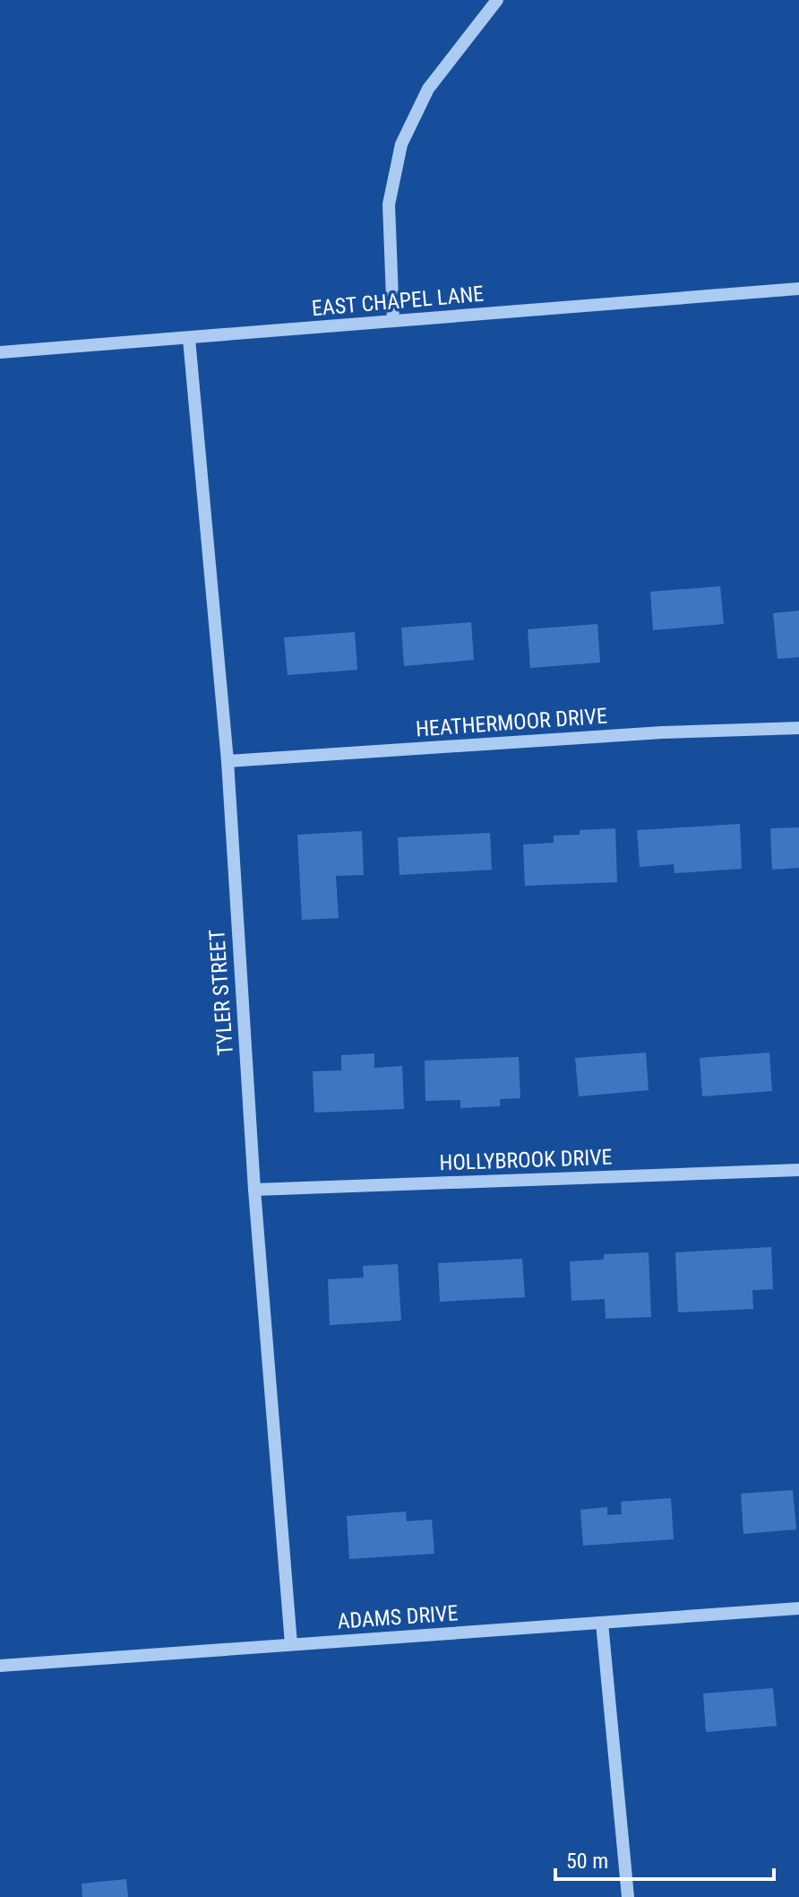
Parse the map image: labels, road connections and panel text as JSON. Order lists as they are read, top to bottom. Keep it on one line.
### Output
{"streets":{"street":["EAST CHAPEL LANE","HEATHERMOOR DRIVE","TYLER STREET","HOLLYBROOK DRIVE","ADAMS DRIVE"]},"crossings":[["EAST CHAPEL LANE","TYLER STREET"],["HEATHERMOOR DRIVE","TYLER STREET"],["TYLER STREET","HOLLYBROOK DRIVE"],["TYLER STREET","ADAMS DRIVE"]],"scale_bar":"50 m"}
